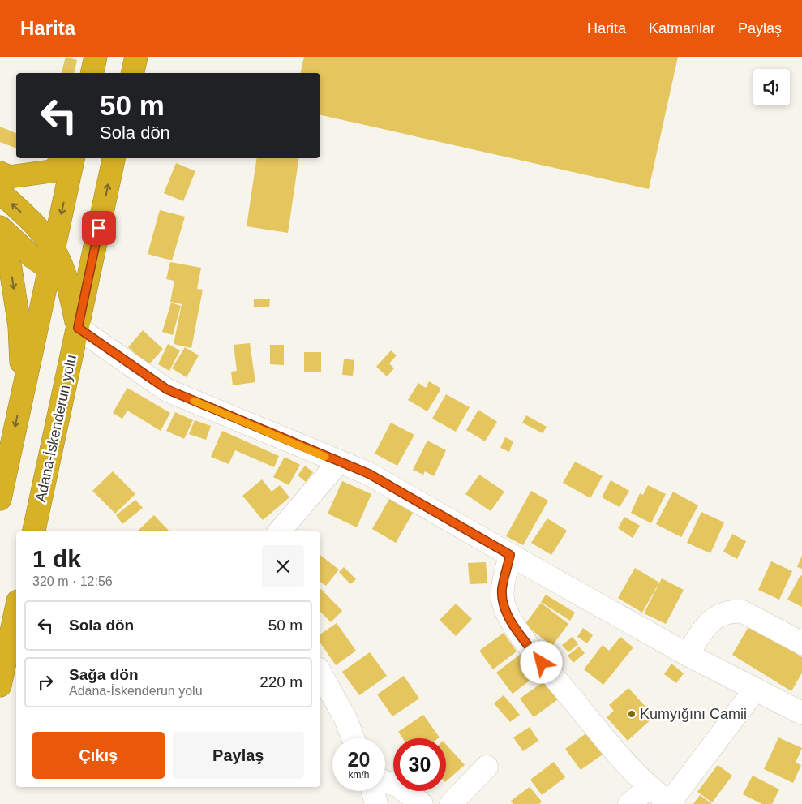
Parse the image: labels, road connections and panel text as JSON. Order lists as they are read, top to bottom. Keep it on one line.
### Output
{"streets":{"highway":["Adana-İskenderun yolu"]},"places":["Kumyığını Camii"],"page":{"header":"Harita","nav":["Harita","Katmanlar","Paylaş"],"turn":["50 m","Sola dön"],"heading":["1 dk","320 m · 12:56"],"list":[{"name":"Sola dön","value":"50 m"},{"name":"Sağa dön","note":"Adana-İskenderun yolu","value":"220 m"}],"buttons":["Çıkış","Paylaş"],"speed":"20 km/h","limit":"30"}}
